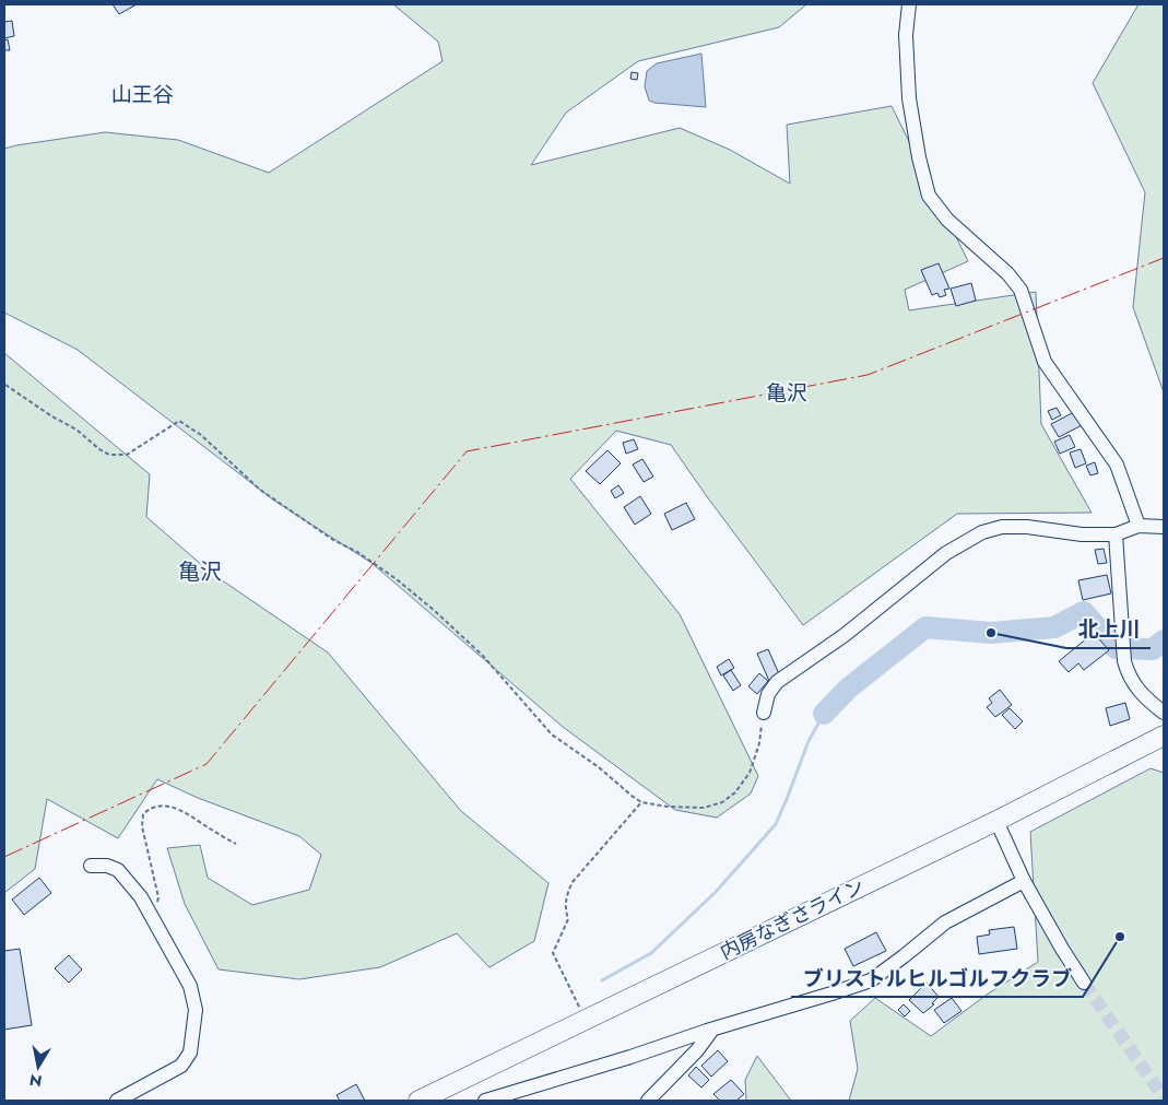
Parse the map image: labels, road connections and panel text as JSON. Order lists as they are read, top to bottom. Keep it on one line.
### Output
{"streets":{"highway":["内房なぎさライン"]},"districts":["山王谷","亀沢","亀沢"],"places":["北上川","ブリストルヒルゴルフクラブ"],"north":"bottom"}
